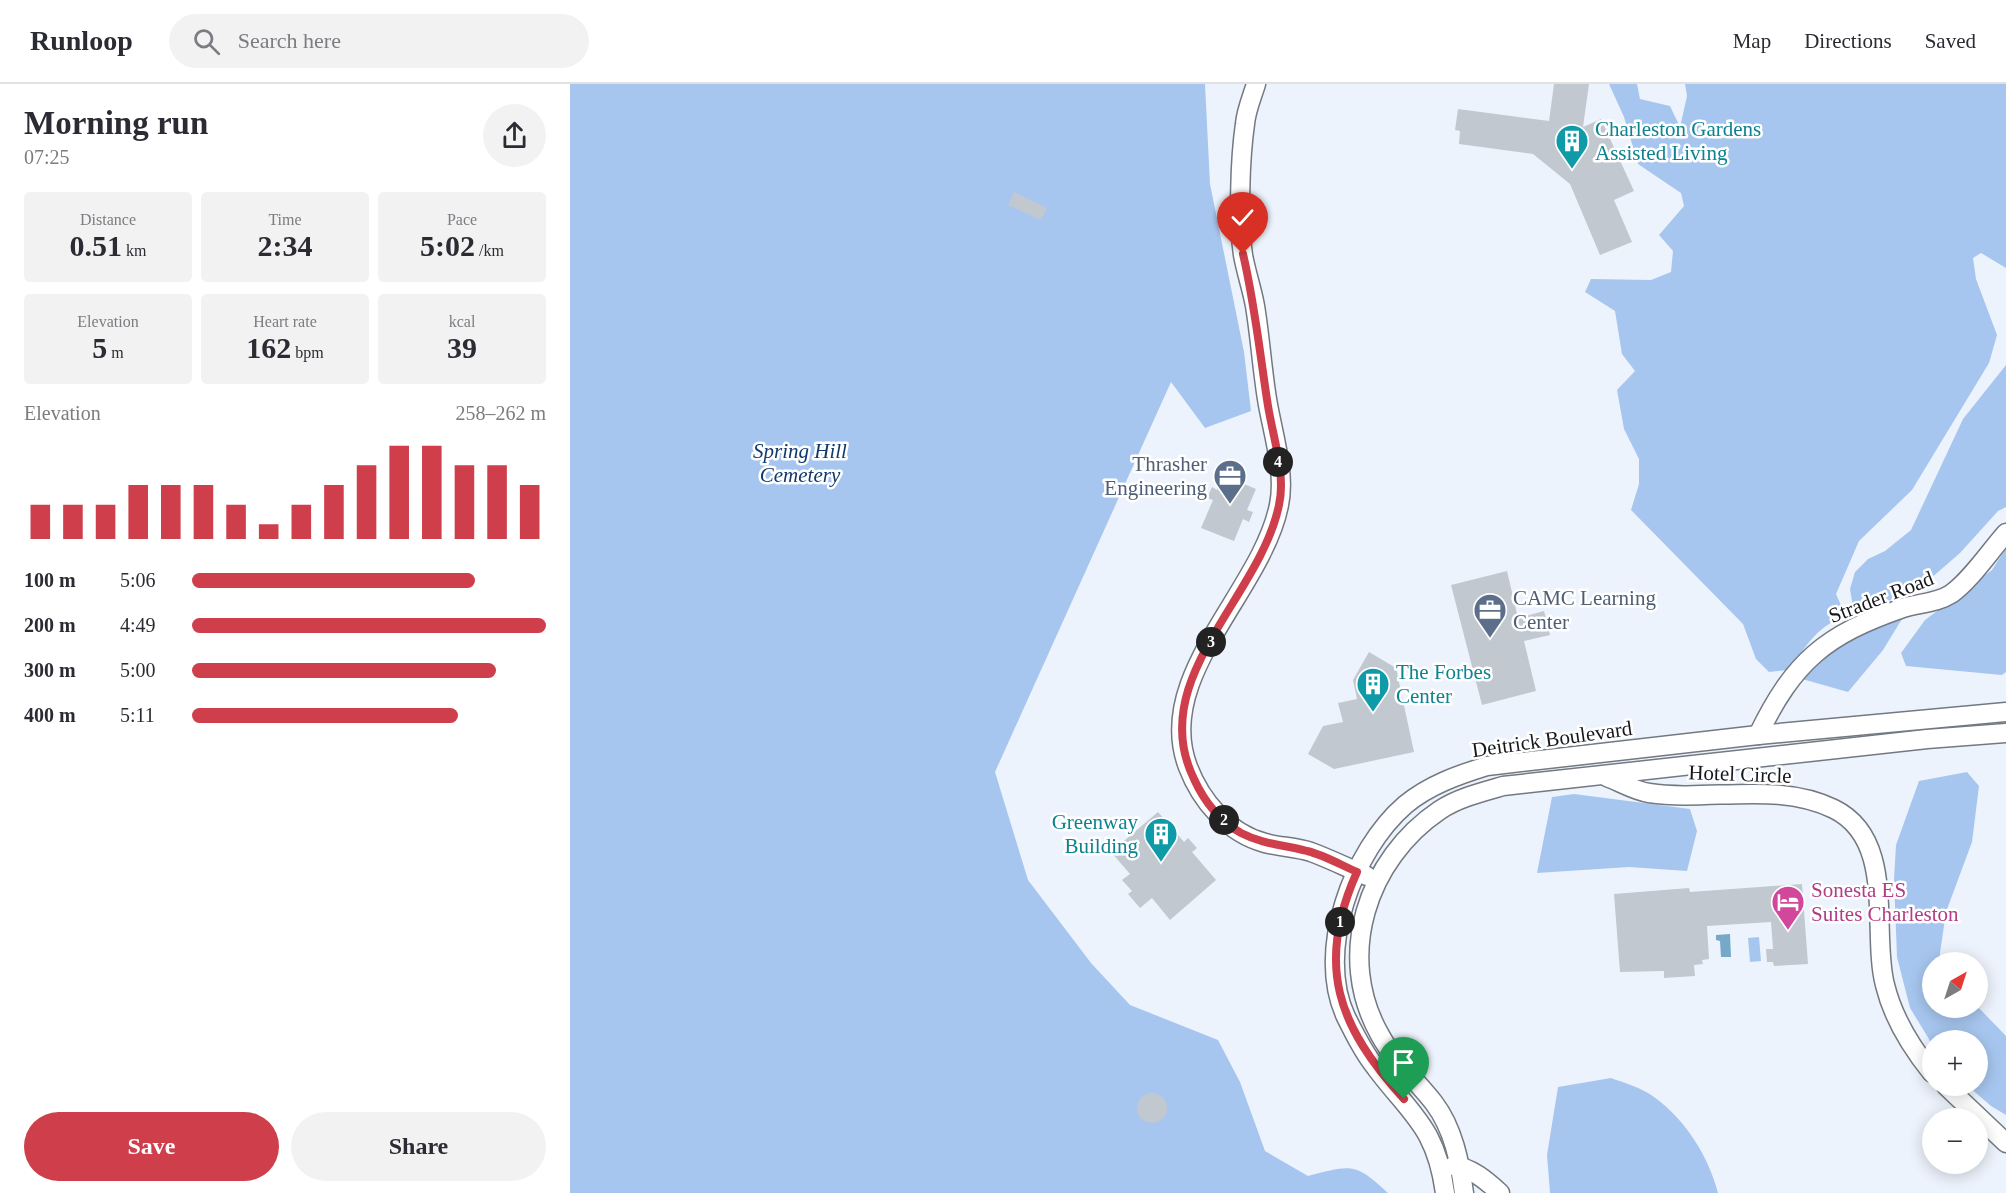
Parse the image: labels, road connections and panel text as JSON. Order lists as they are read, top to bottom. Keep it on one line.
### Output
{"streets":{"street":["Strader Road","Deitrick Boulevard","Hotel Circle"]},"crossings":[["Strader Road","Deitrick Boulevard"],["Deitrick Boulevard","Hotel Circle"]],"parks":["Spring Hill Cemetery"],"places":{"building":["Charleston Gardens Assisted Living","The Forbes Center","Greenway Building"],"office":["Thrasher Engineering","CAMC Learning Center"],"hotel":["Sonesta ES Suites Charleston"]},"north":"top right","page":{"header":"Runloop","search":"Search here","nav":["Map","Directions","Saved"],"heading":["Morning run","07:25"],"stats":[["Distance","0.51 km"],["Time","2:34"],["Pace","5:02 /km"],["Elevation","5 m"],["Heart rate","162 bpm"],["kcal","39"]],"chart":["Elevation","258–262 m"],"pins":["4","3","2","1"],"list":[{"name":"100 m","note":"5:06"},{"name":"200 m","note":"4:49"},{"name":"300 m","note":"5:00"},{"name":"400 m","note":"5:11"}],"map_buttons":["+","−"],"buttons":["Save","Share"]}}
